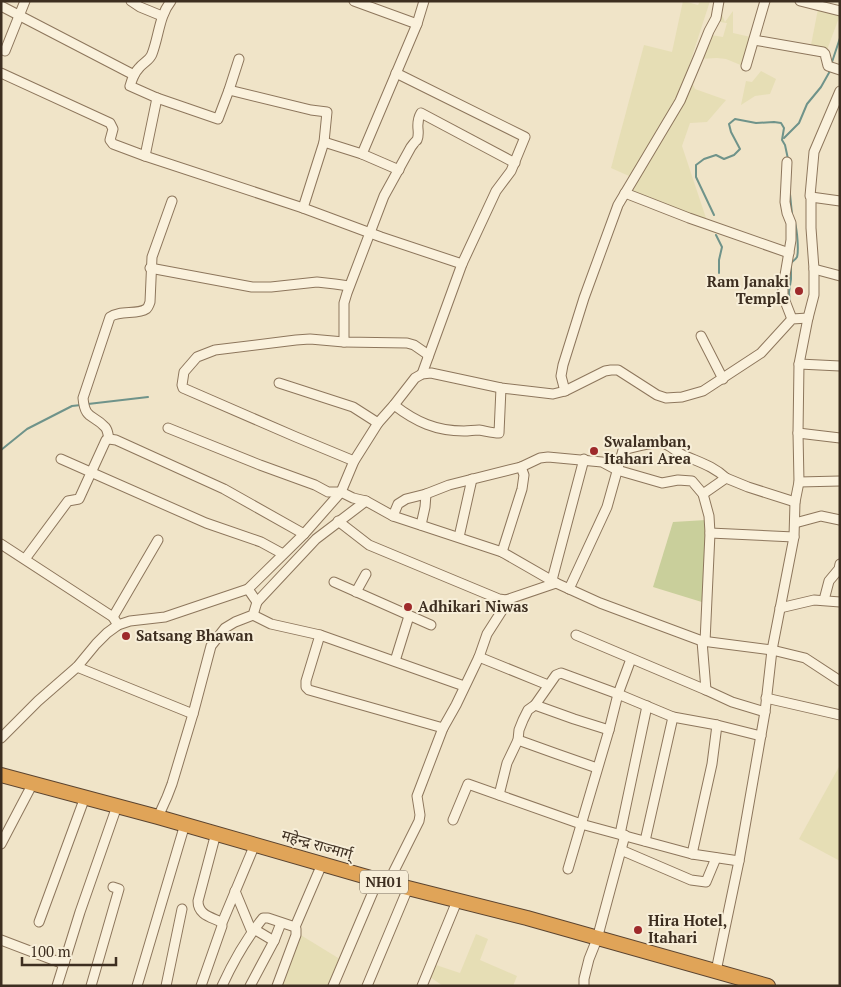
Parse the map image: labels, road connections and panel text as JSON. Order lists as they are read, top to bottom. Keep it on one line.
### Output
{"streets":{"highway":["महेन्द्र राज्मार्ग्","NH01"]},"places":["Ram Janaki Temple","Swalamban, Itahari Area","Adhikari Niwas","Satsang Bhawan","Hira Hotel, Itahari"],"scale_bar":"100 m"}
